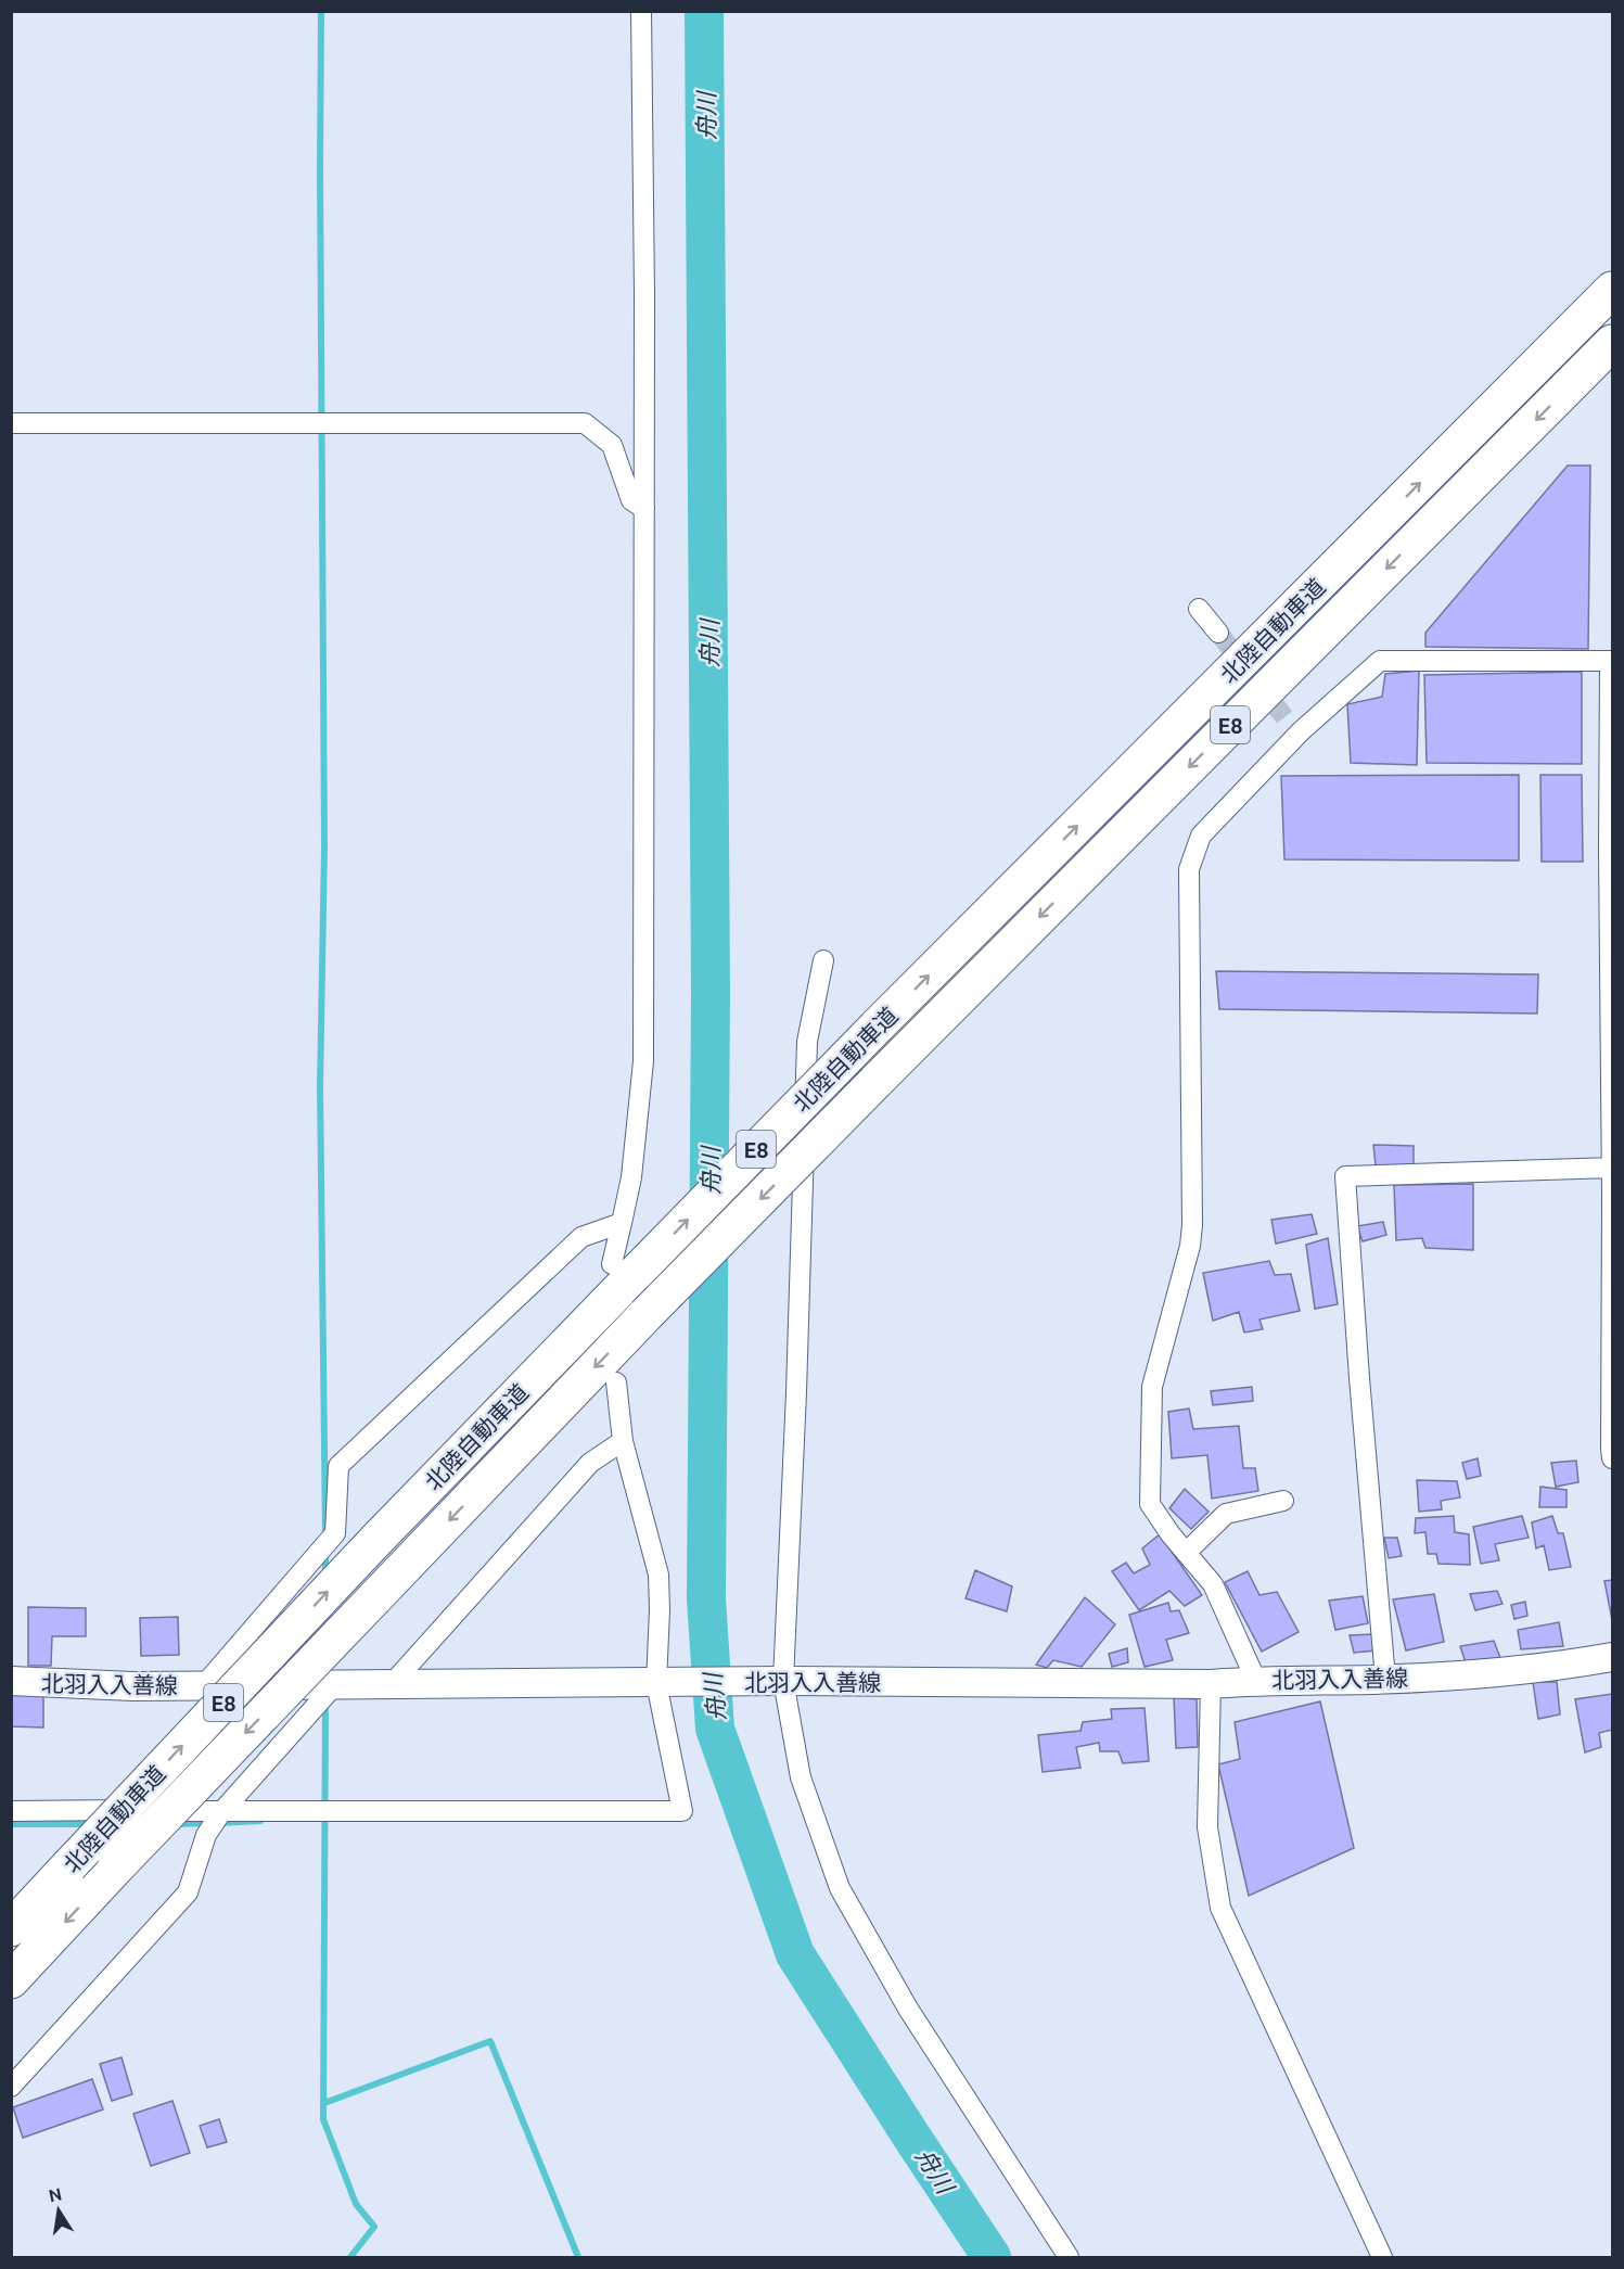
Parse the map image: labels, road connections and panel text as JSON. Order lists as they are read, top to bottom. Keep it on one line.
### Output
{"streets":{"highway":["北陸自動車道","E8"],"main road":["北羽入入善線"]},"water":["舟川"],"north":"top"}
